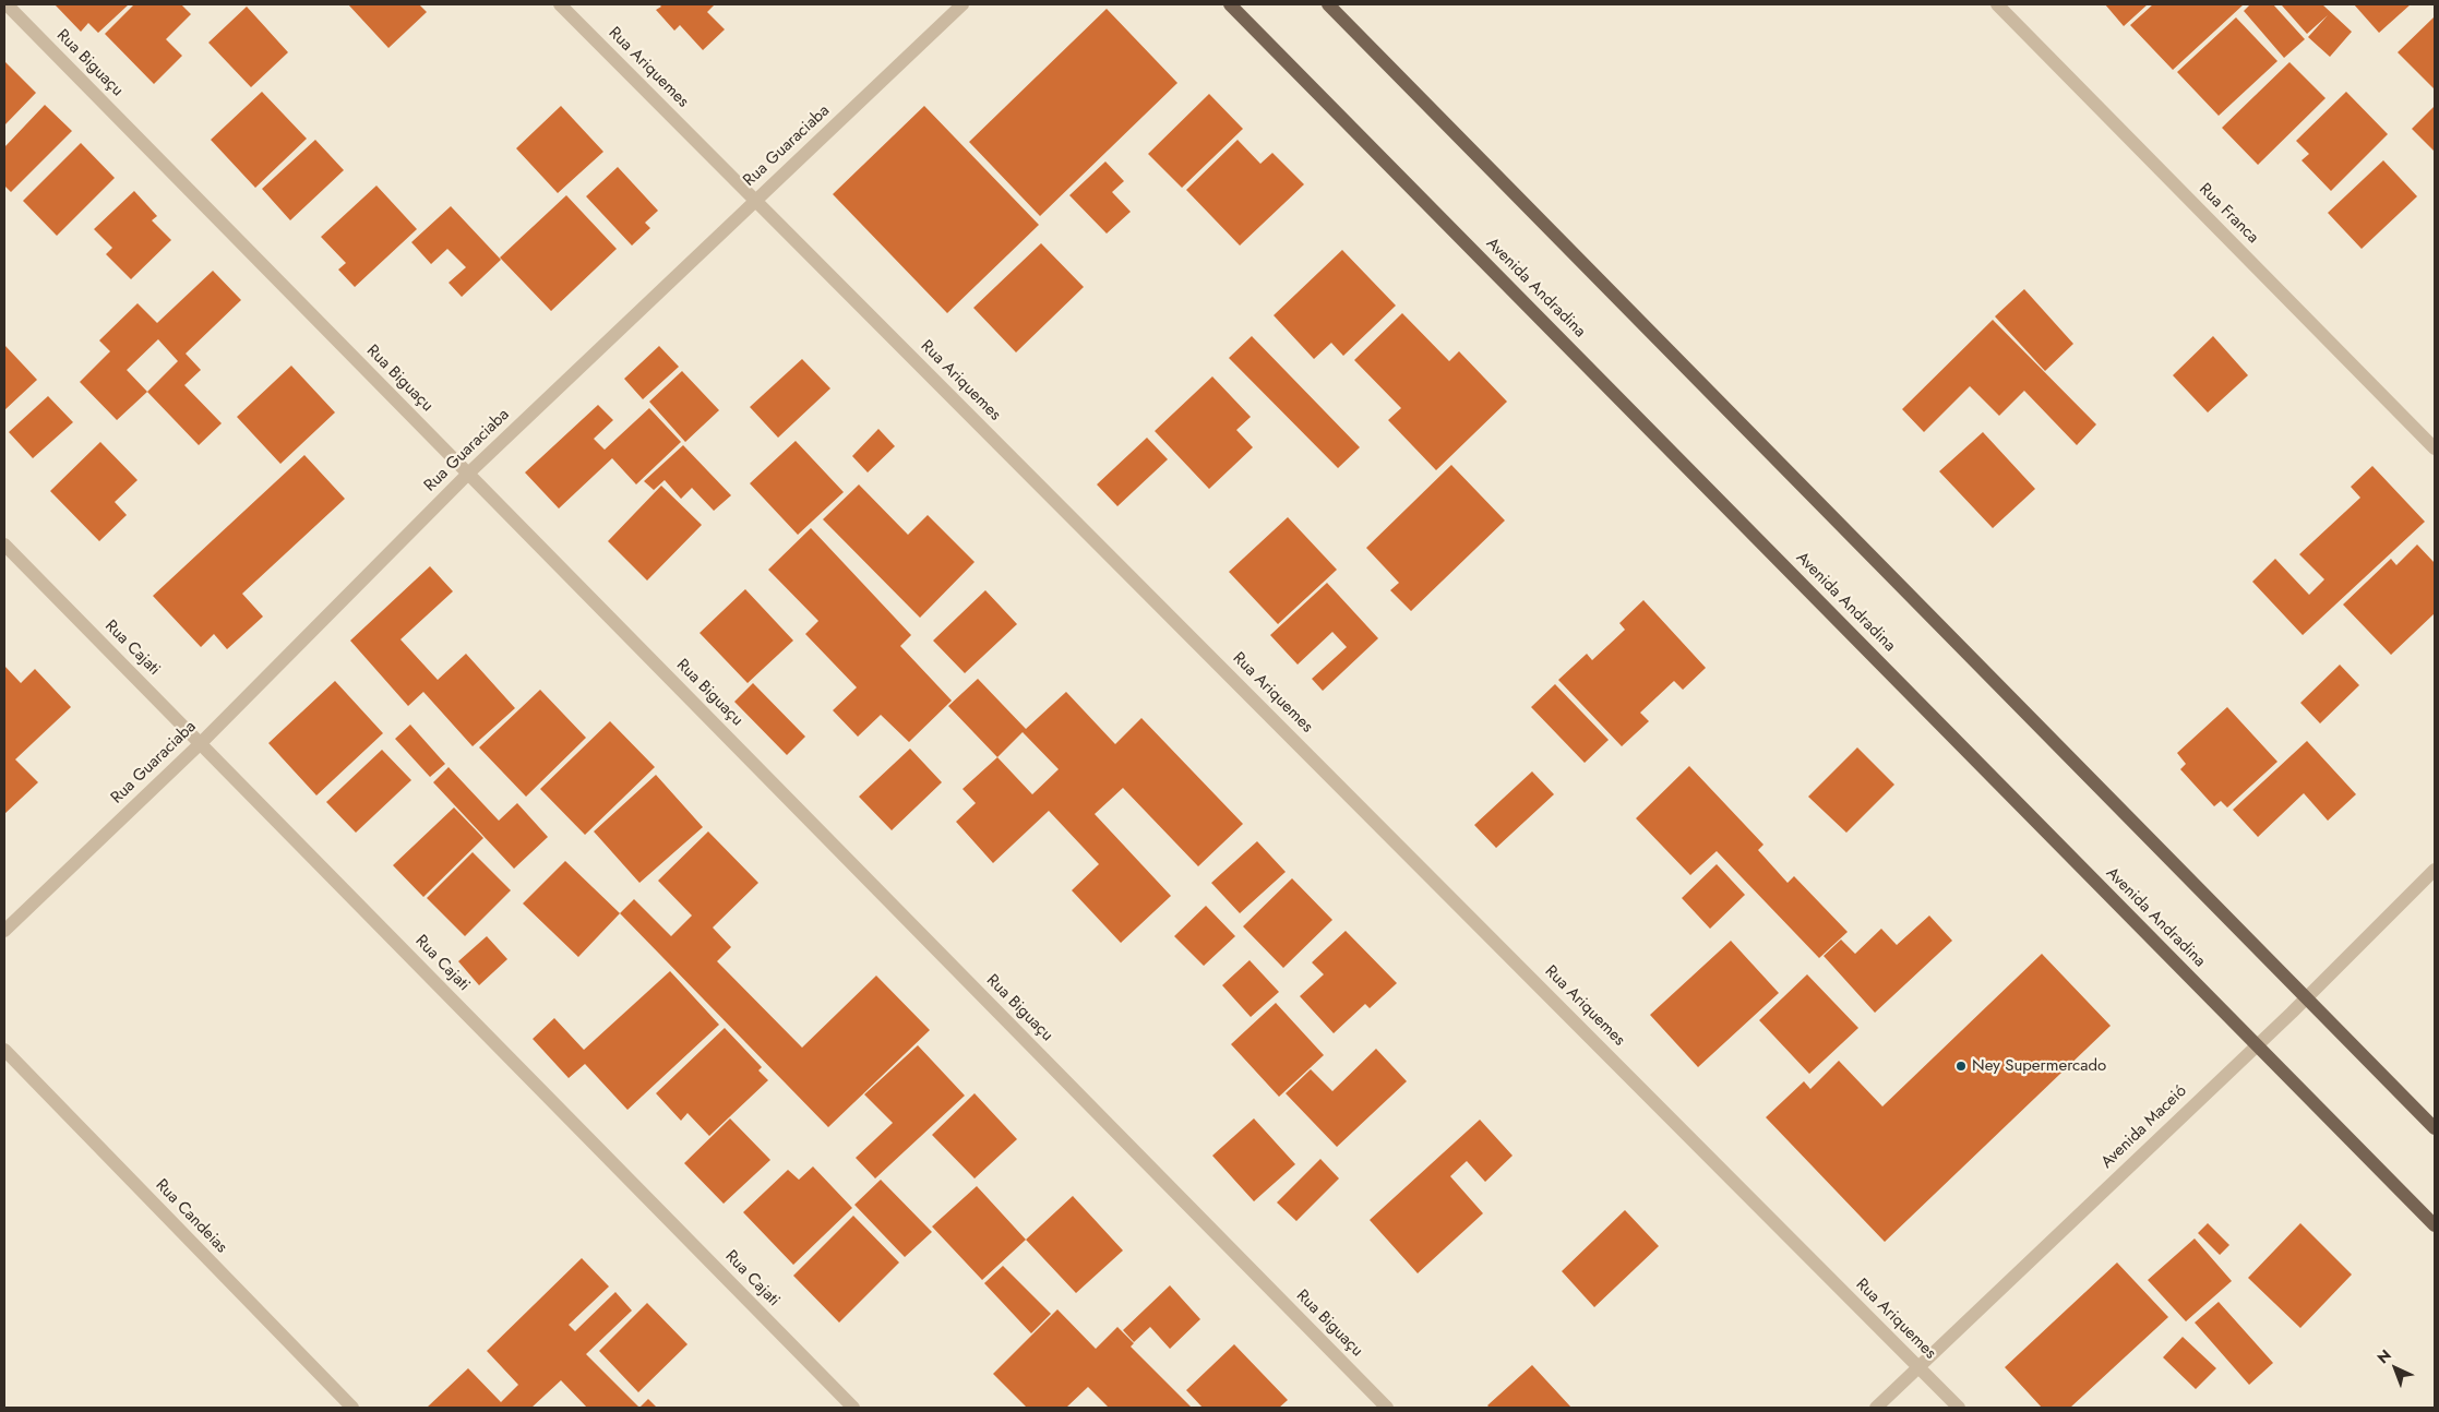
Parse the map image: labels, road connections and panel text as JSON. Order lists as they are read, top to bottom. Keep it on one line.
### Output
{"streets":{"main road":["Avenida Andradina"],"street":["Rua Biguaçu","Rua Ariquemes","Rua Guaraciaba","Rua Franca","Rua Cajati","Avenida Maceió","Rua Candeias"]},"crossings":[["Rua Biguaçu","Rua Guaraciaba"],["Rua Ariquemes","Rua Guaraciaba"],["Rua Ariquemes","Avenida Maceió"],["Rua Guaraciaba","Rua Cajati"],["Avenida Andradina","Avenida Maceió"]],"places":["Ney Supermercado"],"north":"top left"}
